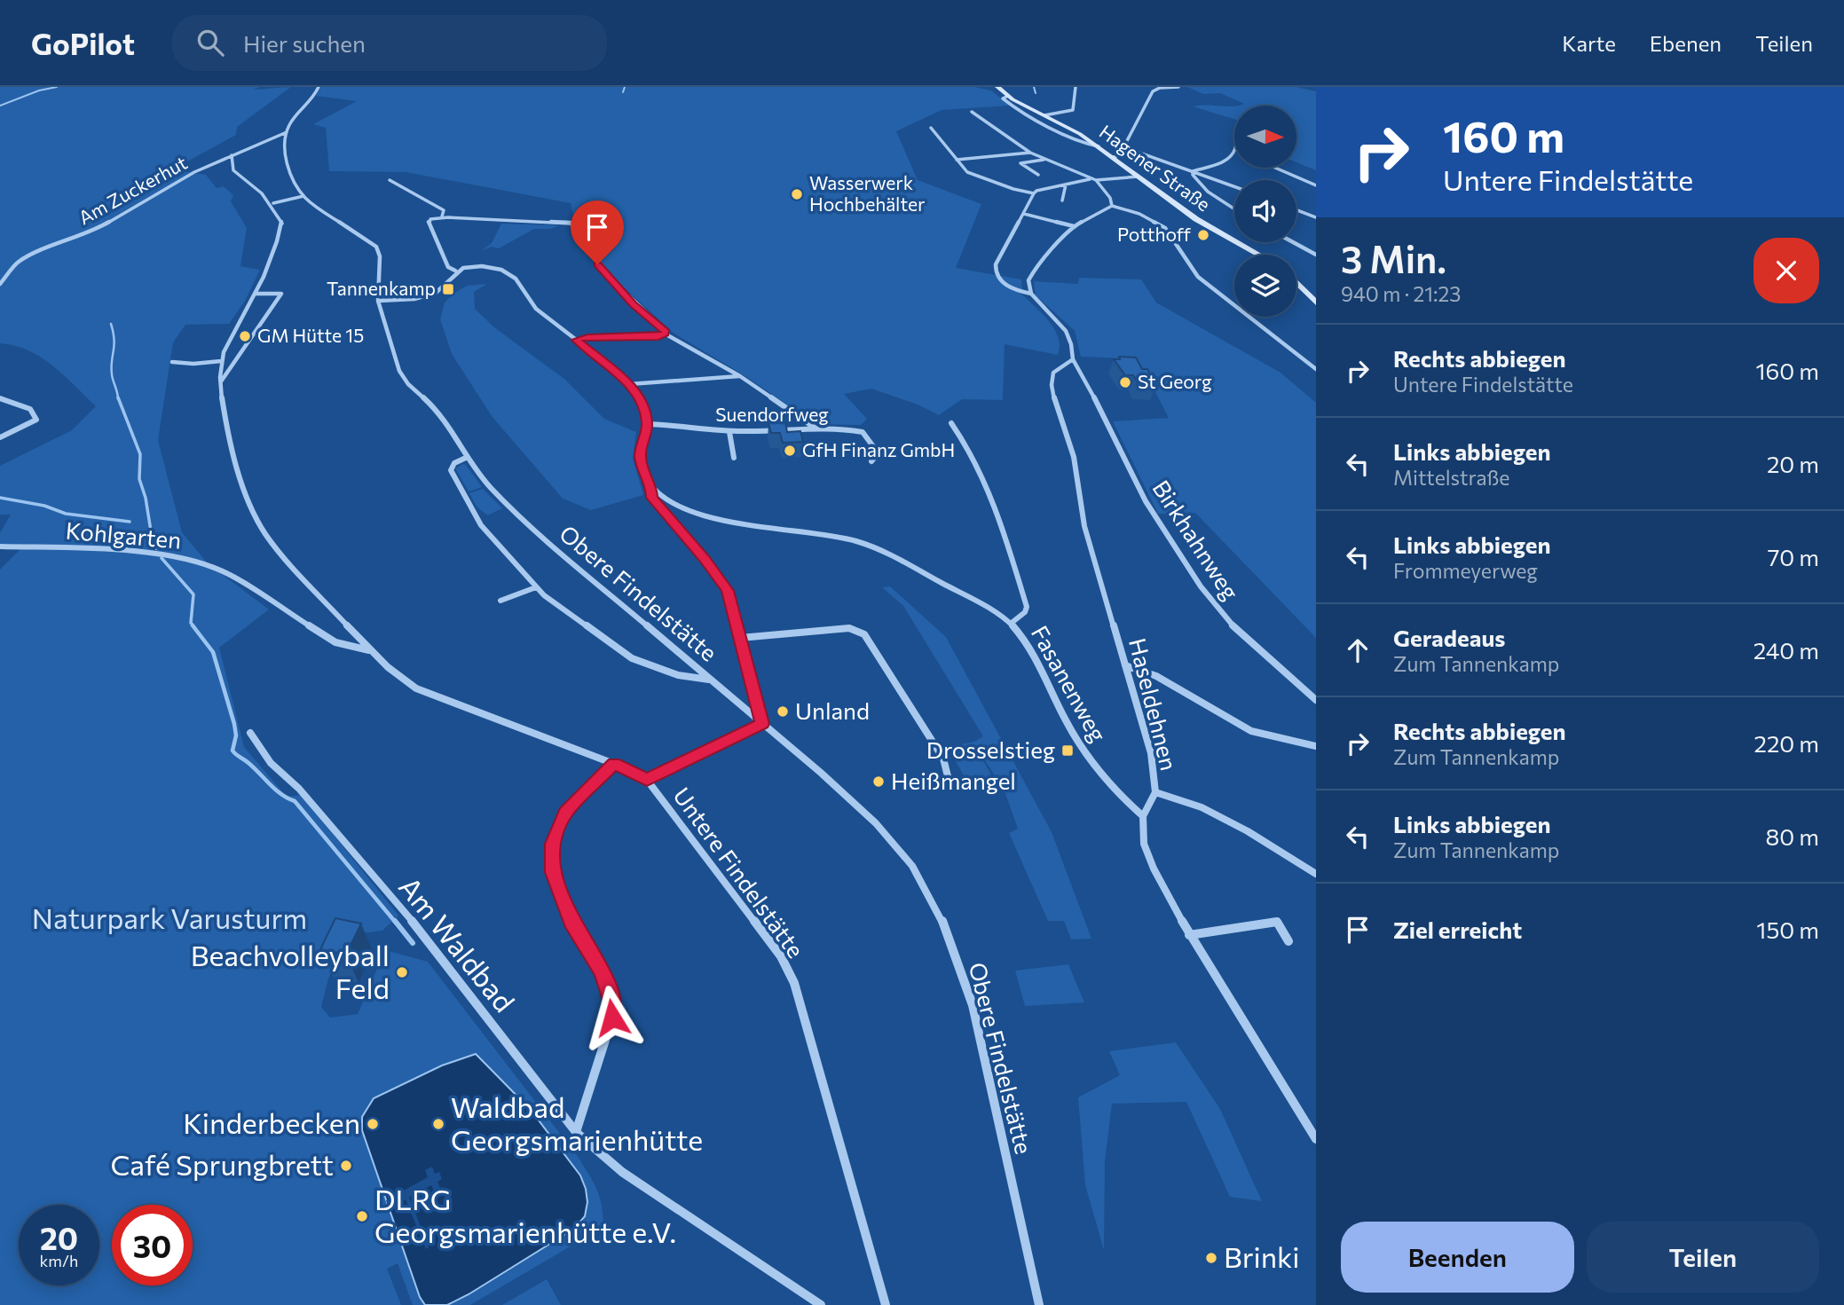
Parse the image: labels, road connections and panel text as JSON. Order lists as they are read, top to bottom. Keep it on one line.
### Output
{"streets":{"main road":["Hagener Straße"],"street":["Am Zuckerhut","Suendorfweg","Kohlgarten","Birkhahnweg","Obere Findelstätte","Fasanenweg","Haseldehnen","Untere Findelstätte","Am Waldbad"]},"crossings":[["Am Zuckerhut","Obere Findelstätte"],["Kohlgarten","Untere Findelstätte"],["Birkhahnweg","Haseldehnen"],["Fasanenweg","Haseldehnen"]],"parks":["Naturpark Varusturm"],"places":{"other":["Wasserwerk Hochbehälter","Potthoff","GM Hütte 15","St Georg","GfH Finanz GmbH","Unland","Heißmangel","Beachvolleyball Feld","Kinderbecken","Waldbad Georgsmarienhütte","Café Sprungbrett","DLRG Georgsmarienhütte e.V.","Brinki"],"transit":["Tannenkamp","Drosselstieg"]},"north":"right","page":{"header":"GoPilot","search":"Hier suchen","nav":["Karte","Ebenen","Teilen"],"turn":["160 m","Untere Findelstätte"],"heading":["3 Min.","940 m · 21:23"],"list":[{"name":"Rechts abbiegen","note":"Untere Findelstätte","value":"160 m"},{"name":"Links abbiegen","note":"Mittelstraße","value":"20 m"},{"name":"Links abbiegen","note":"Frommeyerweg","value":"70 m"},{"name":"Geradeaus","note":"Zum Tannenkamp","value":"240 m"},{"name":"Rechts abbiegen","note":"Zum Tannenkamp","value":"220 m"},{"name":"Links abbiegen","note":"Zum Tannenkamp","value":"80 m"},{"name":"Ziel erreicht","value":"150 m"}],"speed":"20 km/h","limit":"30","buttons":["Beenden","Teilen"]}}
